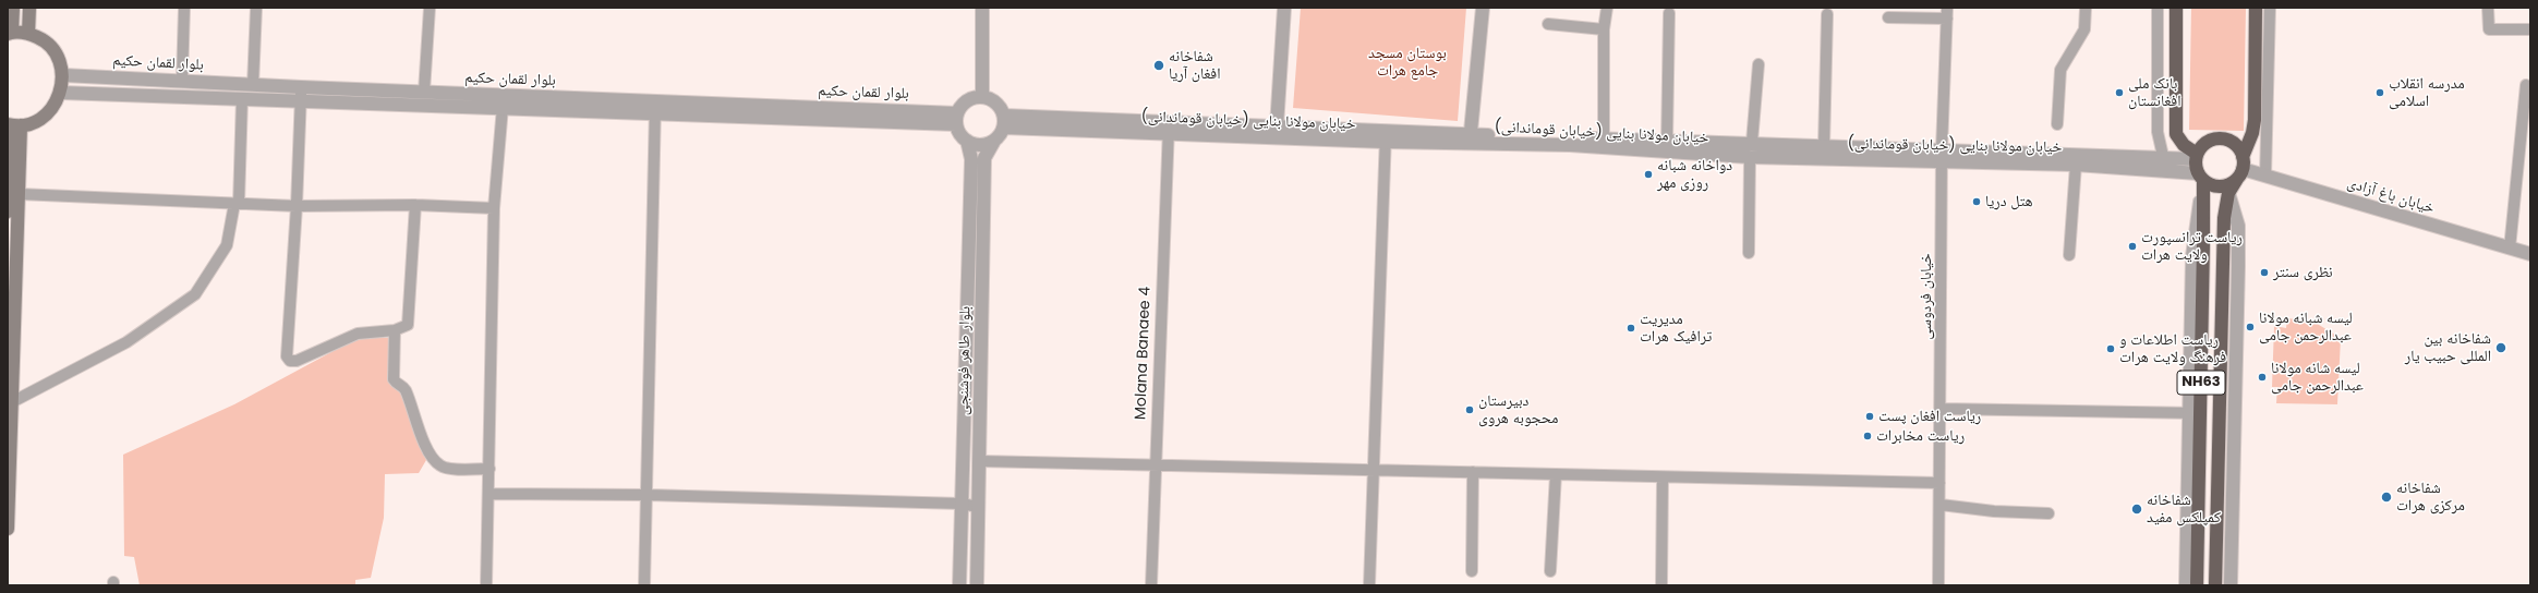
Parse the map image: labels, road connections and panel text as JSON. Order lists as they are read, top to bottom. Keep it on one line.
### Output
{"streets":{"highway":["NH63"],"street":["بلوار لقمان حکیم","خیابان مولانا بنایی (خیابان قوماندانی)","خیابان باغ آزادی","خیابان فردوسی","Molana Banaee 4","بلوار طاهر فوشنجی"]},"crossings":[["بلوار لقمان حکیم","خیابان مولانا بنایی (خیابان قوماندانی)"],["بلوار لقمان حکیم","بلوار طاهر فوشنجی"],["خیابان مولانا بنایی (خیابان قوماندانی)","خیابان باغ آزادی"],["خیابان مولانا بنایی (خیابان قوماندانی)","خیابان فردوسی"],["خیابان مولانا بنایی (خیابان قوماندانی)","Molana Banaee 4"],["خیابان مولانا بنایی (خیابان قوماندانی)","بلوار طاهر فوشنجی"],["خیابان مولانا بنایی (خیابان قوماندانی)","NH63"],["خیابان باغ آزادی","NH63"]],"parks":["بوستان مسجد جامع هرات"],"places":["شفاخانه افغان آریا","بانک ملی افغانستان","مدرسه انقلاب اسلامی","دواخانه شبانه روزی مهر","هتل دریا","ریاست ترانسپورت ولایت هرات","نظری سنتر","لیسه شبانه مولانا عبدالرحمن جامی","مدیریت ترافیک هرات","شفاخانه بین المللی حبیب یار","ریاست اطلاعات و فرهنگ ولایت هرات","لیسه شانه مولانا عبدالرحمن جامی","دبیرستان محجوبه هروی","ریاست افغان پست","ریاست مخابرات","شفاخانه مرکزی هرات","شفاخانه کمپلکس مفید"]}
